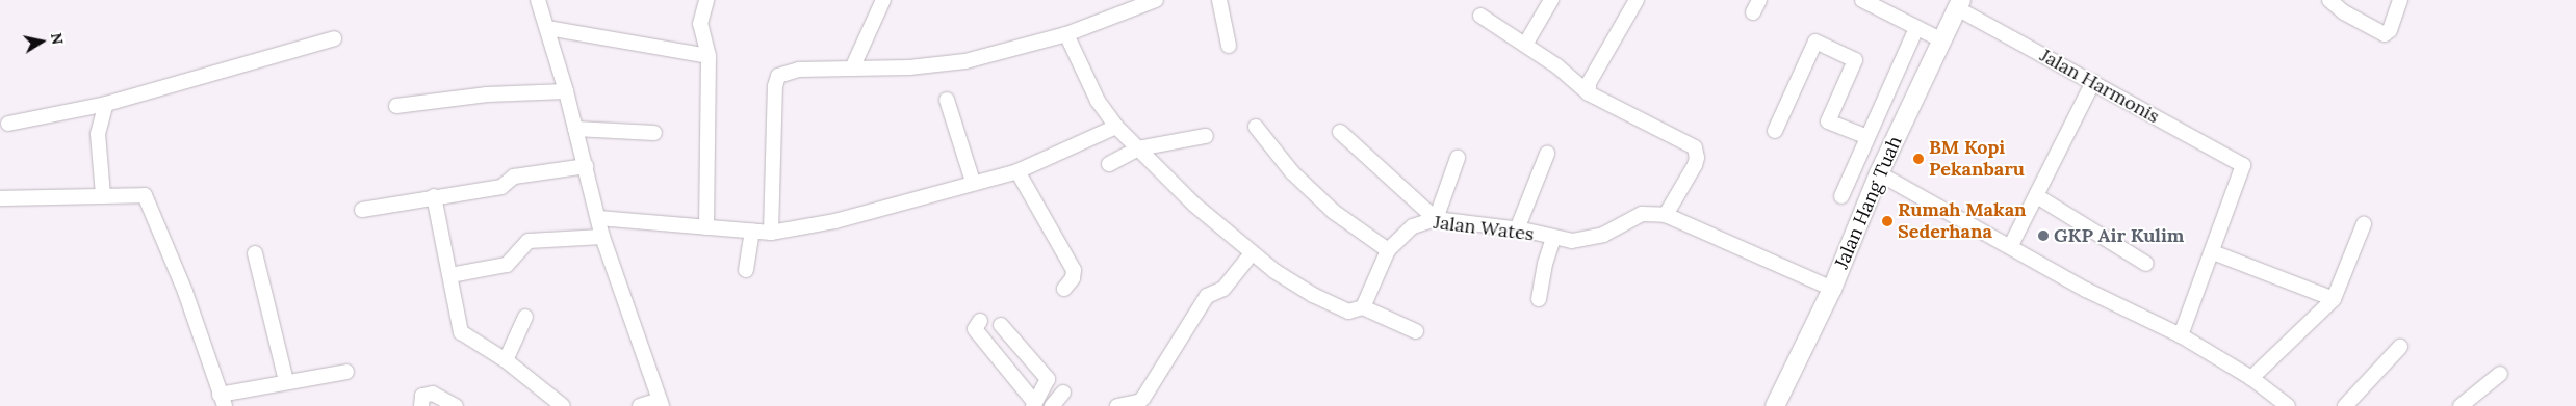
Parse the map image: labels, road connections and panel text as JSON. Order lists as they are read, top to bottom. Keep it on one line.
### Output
{"streets":{"main road":["Jalan Hang Tuah"],"street":["Jalan Harmonis","Jalan Wates"]},"crossings":[["Jalan Harmonis","Jalan Hang Tuah"],["Jalan Hang Tuah","Jalan Wates"]],"places":["BM Kopi Pekanbaru","Rumah Makan Sederhana","GKP Air Kulim"],"north":"right"}
